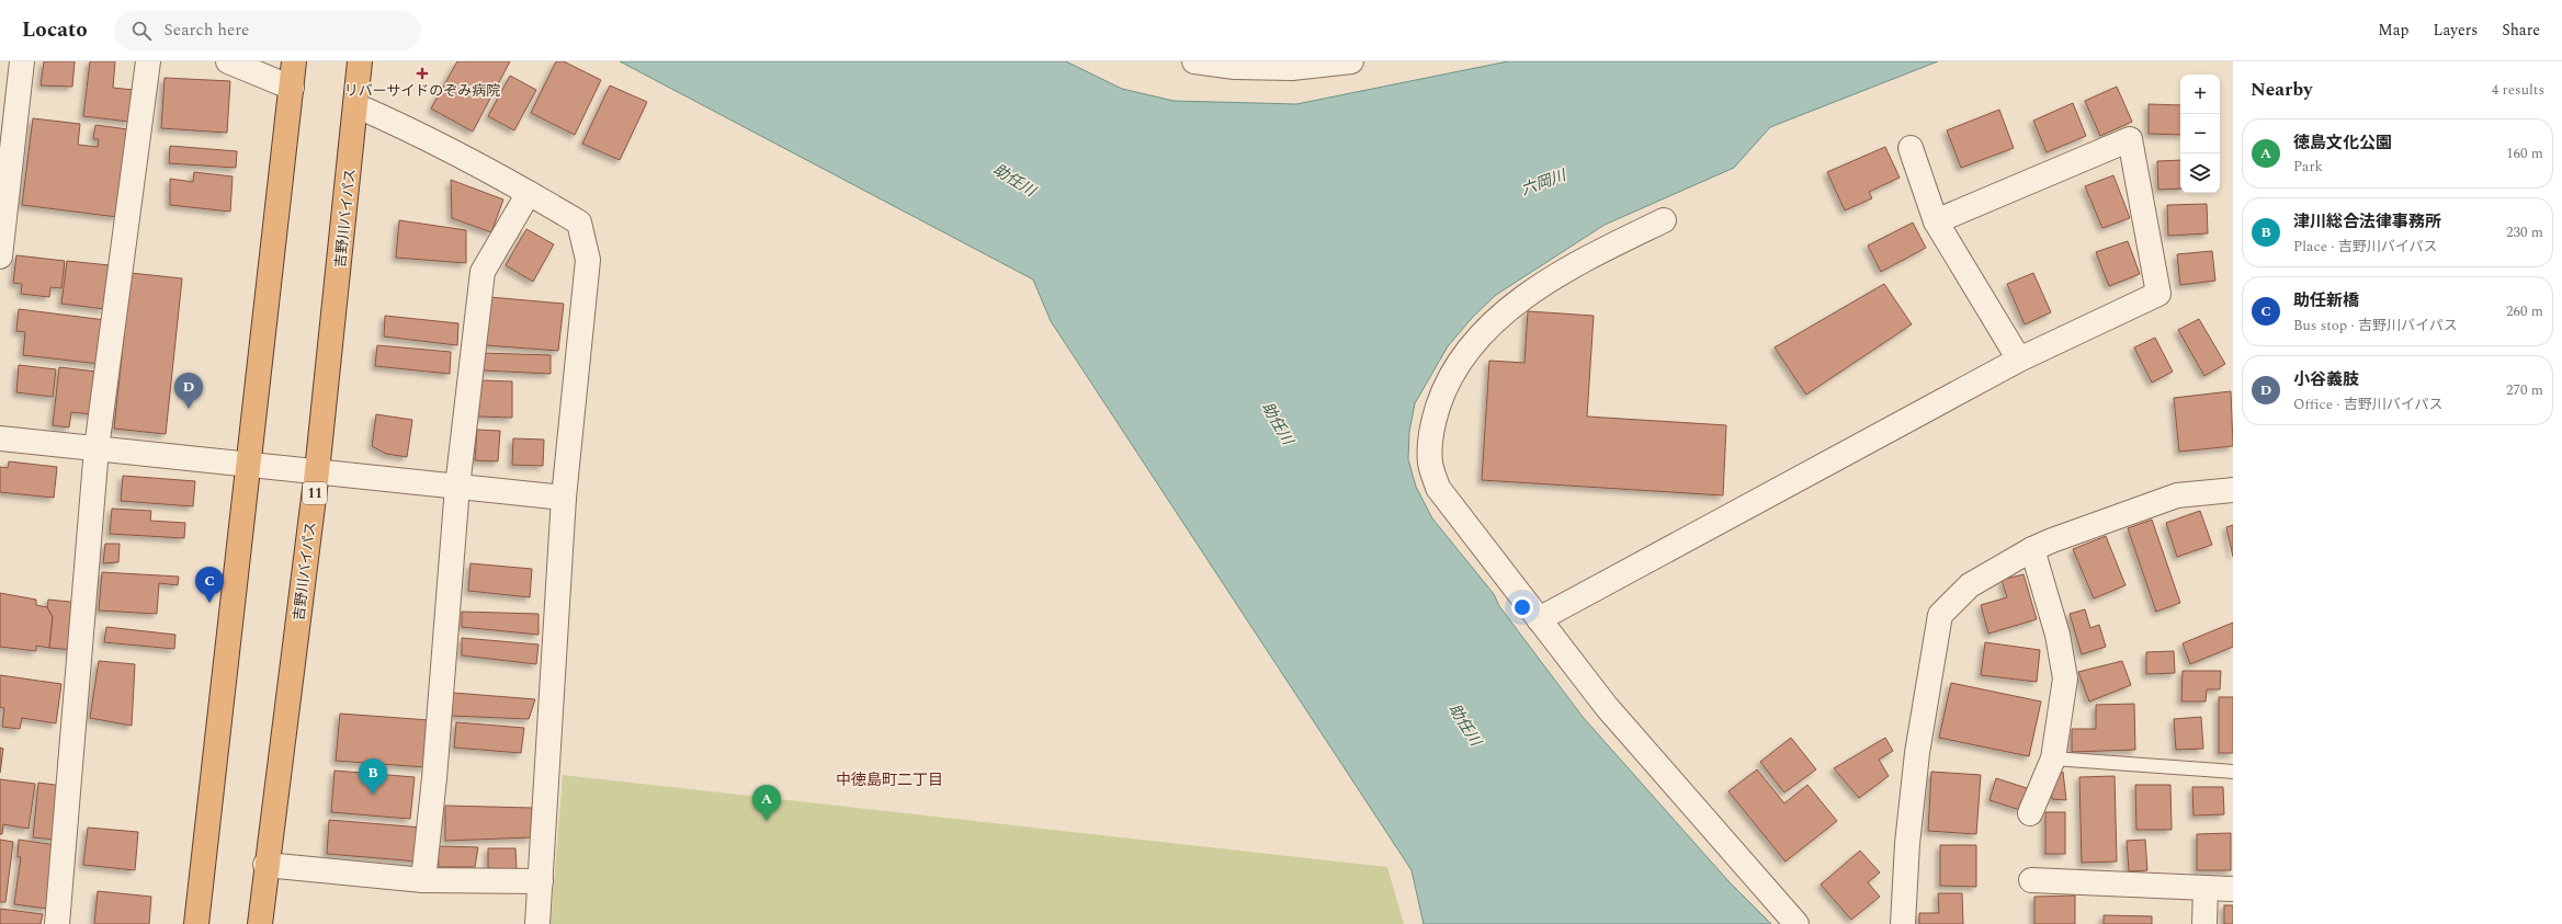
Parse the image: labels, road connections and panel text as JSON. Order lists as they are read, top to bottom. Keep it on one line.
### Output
{"streets":{"highway":["吉野川バイパス","11"]},"districts":["中徳島町二丁目"],"water":["助任川","六岡川"],"places":{"health":["リバーサイドのぞみ病院"]},"page":{"header":"Locato","search":"Search here","nav":["Map","Layers","Share"],"heading":["Nearby","4 results"],"map_buttons":["+","−"],"list":[{"mark":"A","name":"徳島文化公園","note":"Park","value":"160 m"},{"mark":"B","name":"津川総合法律事務所","note":"Place · 吉野川バイパス","value":"230 m"},{"mark":"C","name":"助任新橋","note":"Bus stop · 吉野川バイパス","value":"260 m"},{"mark":"D","name":"小谷義肢","note":"Office · 吉野川バイパス","value":"270 m"}],"pins":["D","C","B","A"]}}
